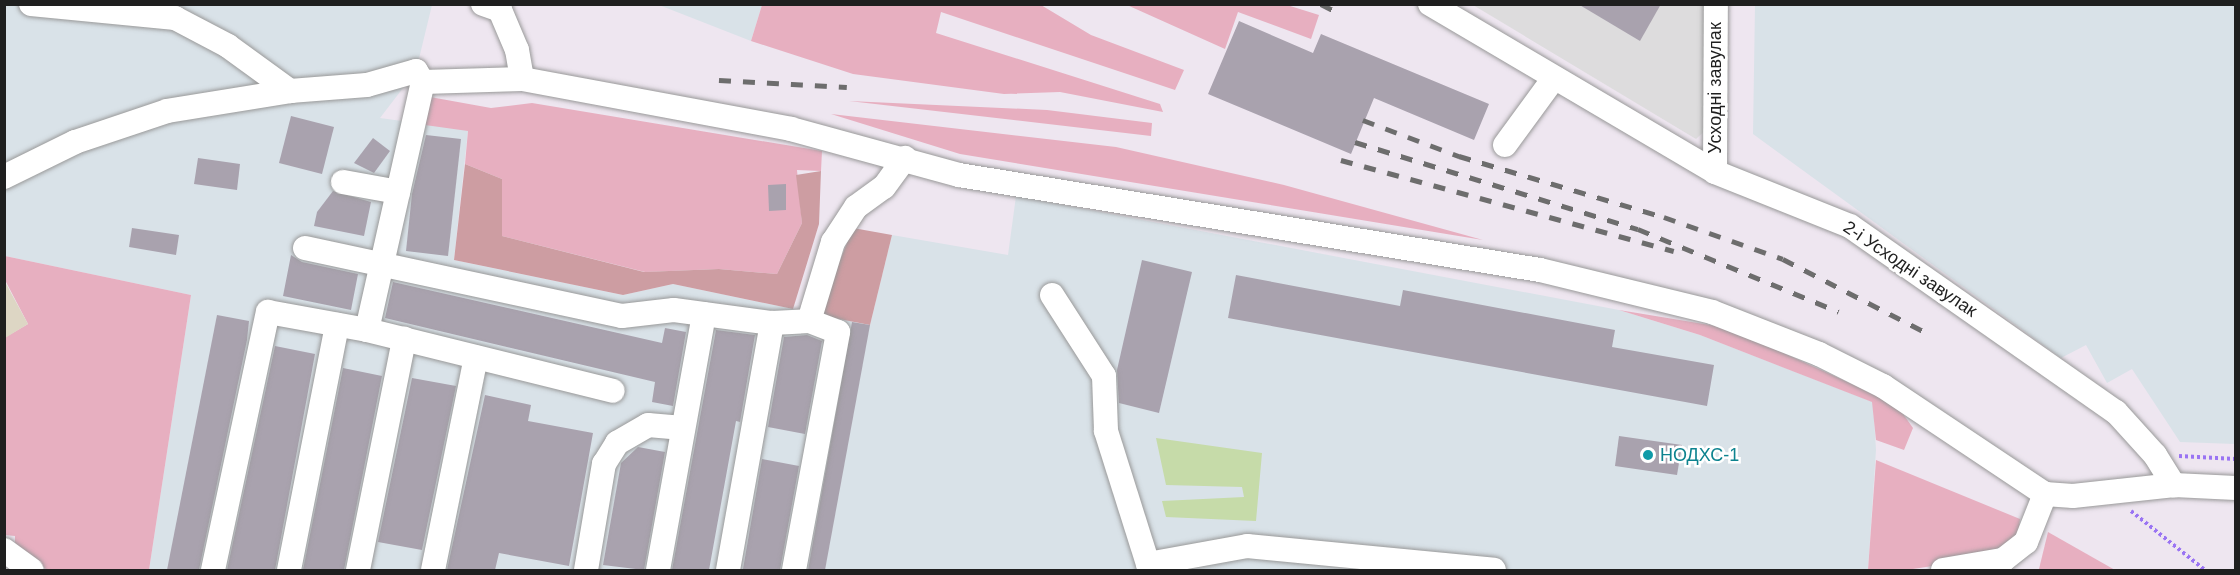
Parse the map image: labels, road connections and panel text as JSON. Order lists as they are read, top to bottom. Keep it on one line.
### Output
{"streets":{"street":["Усходні завулак","2-і Усходні завулак"]},"crossings":[["Усходні завулак","2-і Усходні завулак"]],"places":["НОДХС-1"]}
